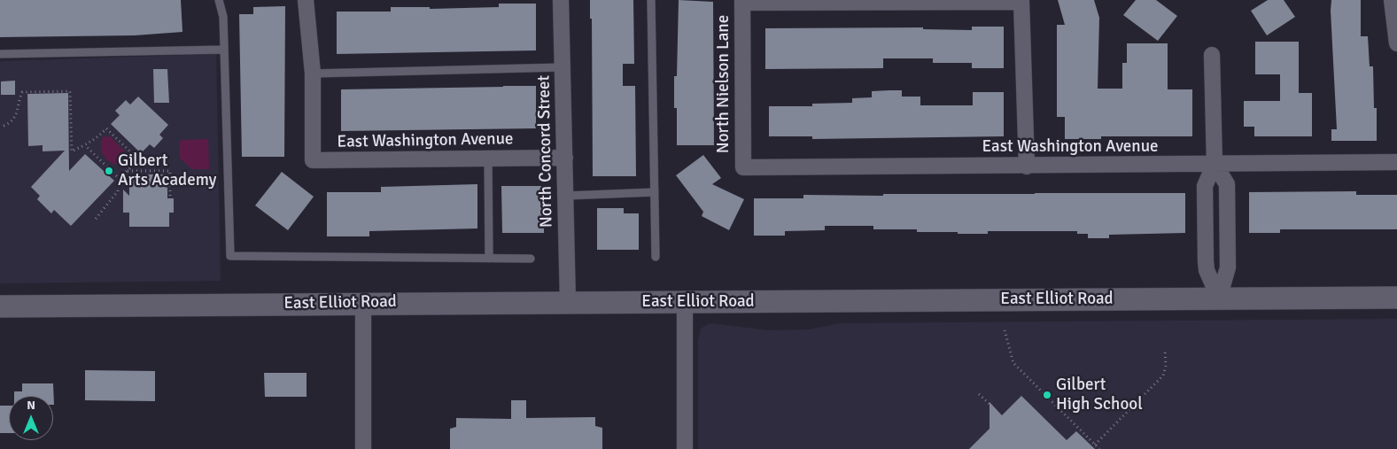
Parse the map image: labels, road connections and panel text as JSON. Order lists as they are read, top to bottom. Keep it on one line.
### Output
{"streets":{"main road":["East Elliot Road"],"street":["North Nielson Lane","East Washington Avenue","North Concord Street"]},"crossings":[["North Nielson Lane","East Washington Avenue"],["East Washington Avenue","North Concord Street"],["North Concord Street","East Elliot Road"]],"places":["Gilbert Arts Academy","Gilbert High School"],"north":"top"}
